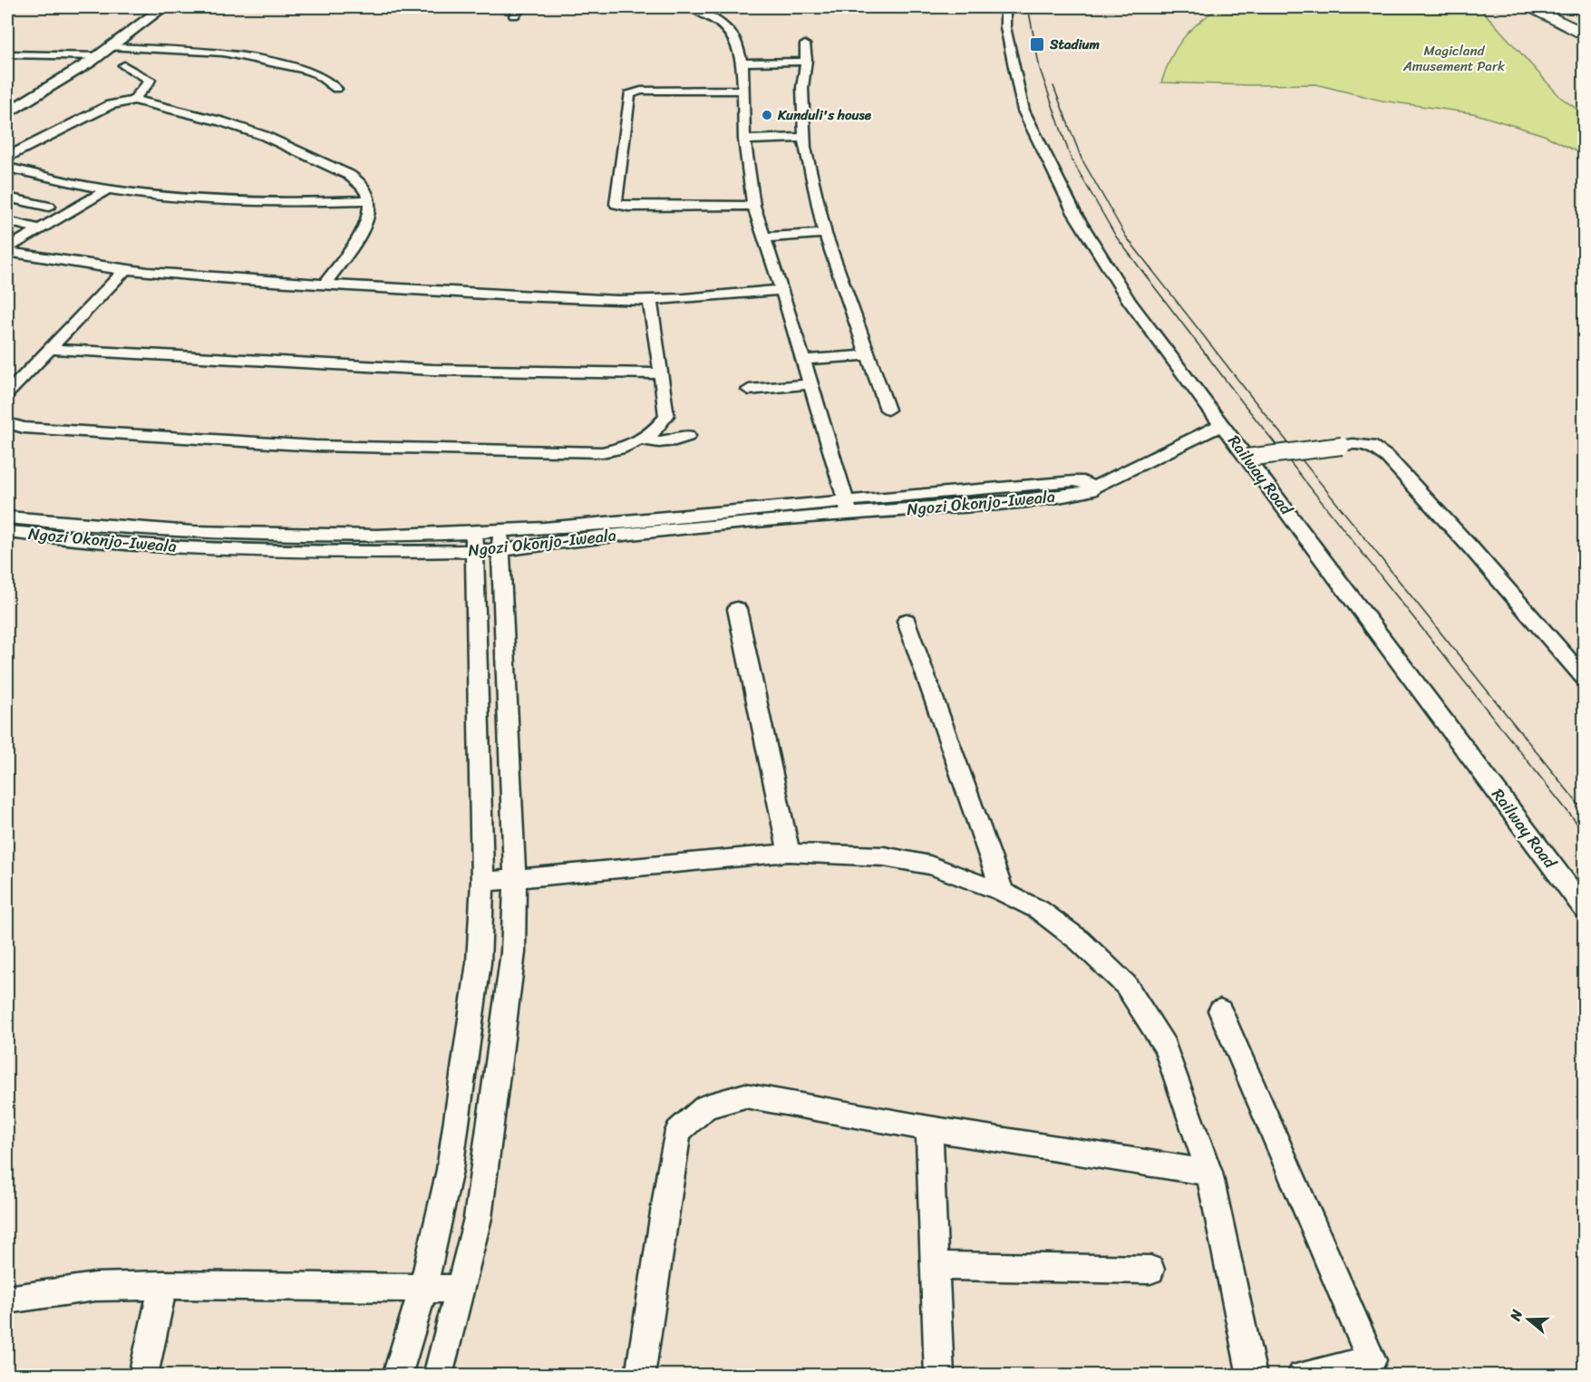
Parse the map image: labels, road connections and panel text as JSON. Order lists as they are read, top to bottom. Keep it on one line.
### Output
{"streets":{"street":["Railway Road","Ngozi Okonjo-Iweala"]},"crossings":[["Railway Road","Ngozi Okonjo-Iweala"]],"parks":["Magicland Amusement Park"],"places":{"transit":["Stadium"],"other":["Kunduli's house"]},"north":"left"}
